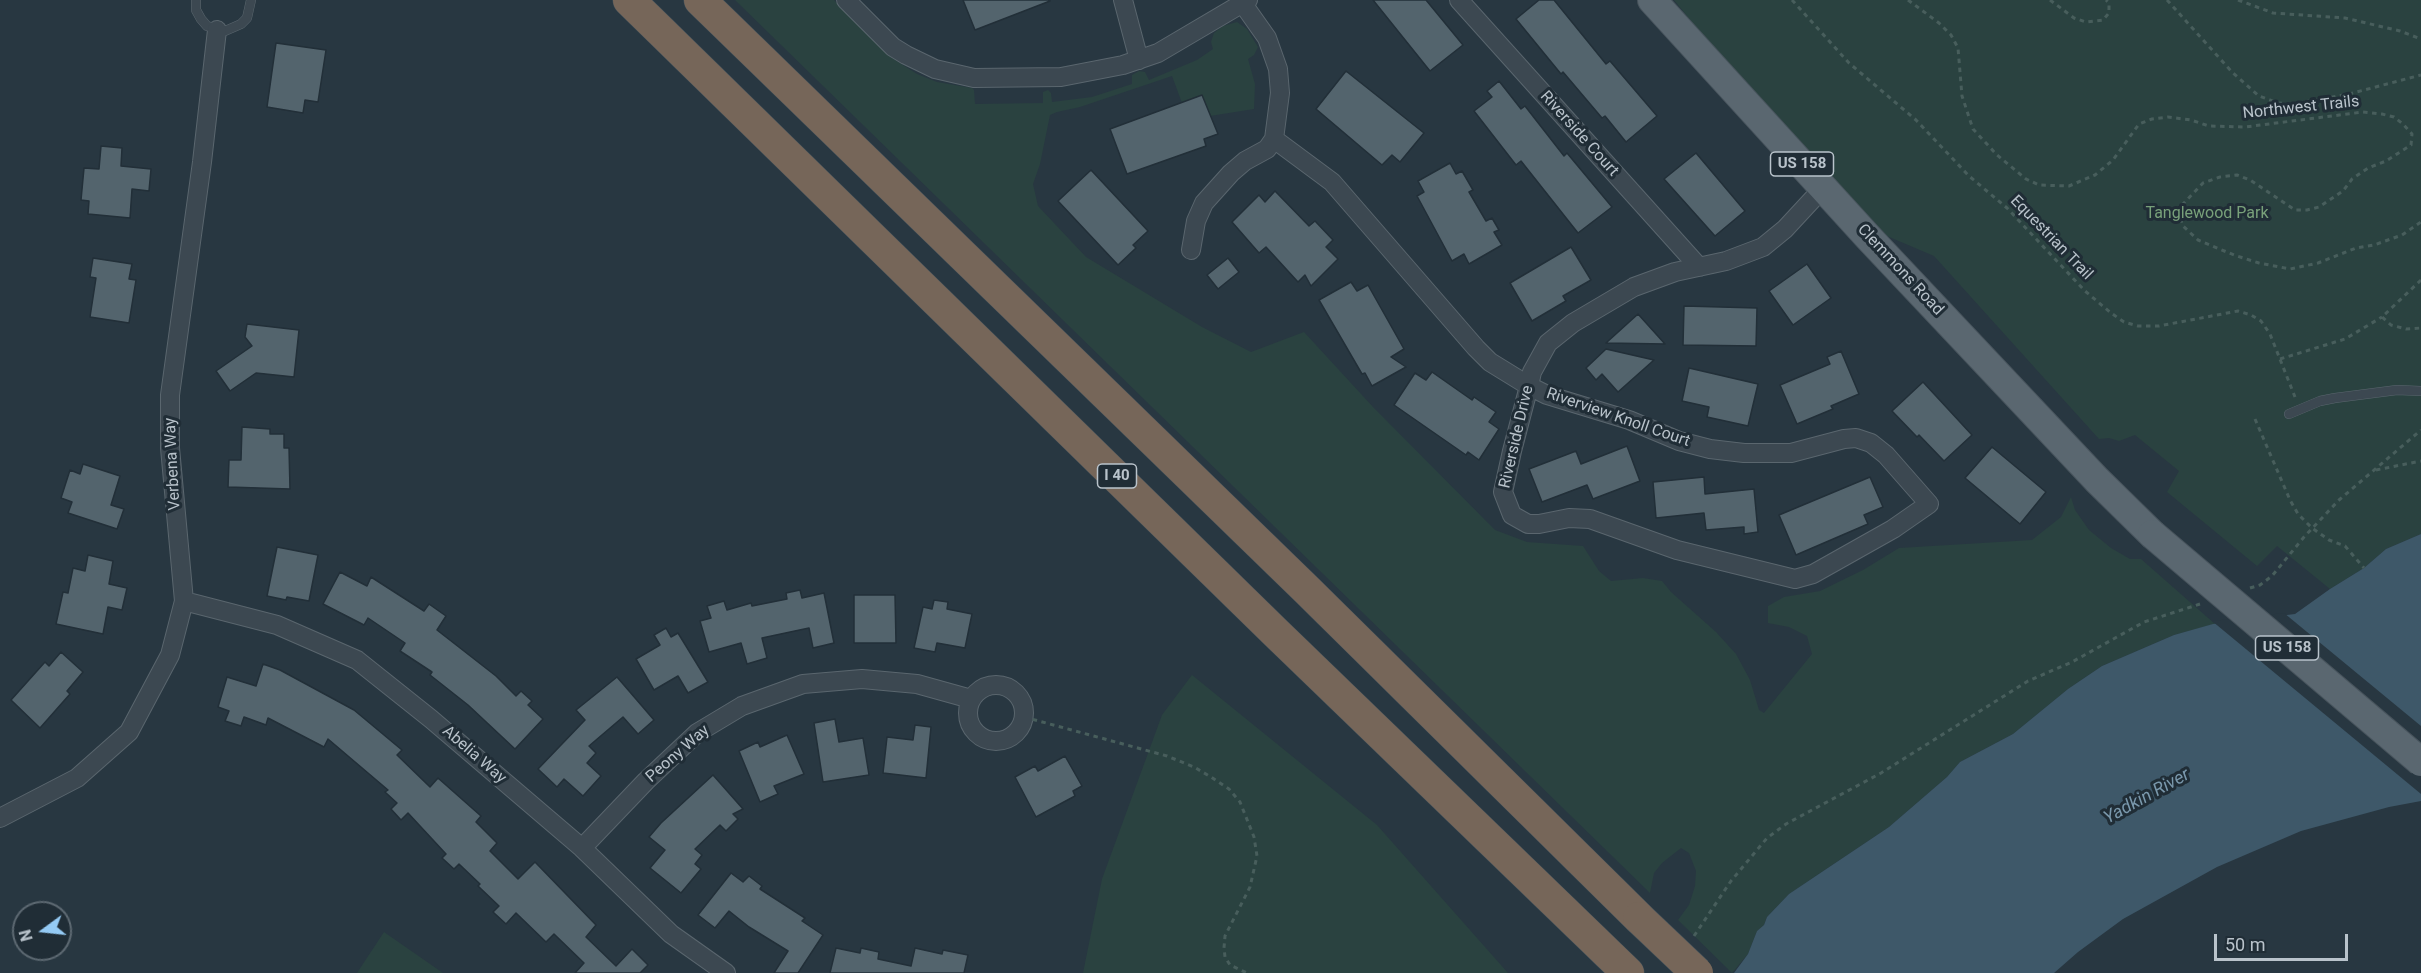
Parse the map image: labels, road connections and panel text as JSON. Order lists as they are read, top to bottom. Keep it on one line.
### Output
{"streets":{"highway":["I 40"],"main road":["US 158","Clemmons Road"],"street":["Riverside Court","Riverview Knoll Court","Riverside Drive","Verbena Way","Peony Way","Abelia Way"],"path":["Northwest Trails","Equestrian Trail"]},"crossings":[["Riverside Court","Riverside Drive"],["Clemmons Road","Riverside Drive"],["Riverview Knoll Court","Riverside Drive"],["Verbena Way","Abelia Way"],["Peony Way","Abelia Way"]],"water":["Yadkin River"],"parks":["Tanglewood Park"],"scale_bar":"50 m","north":"left"}
